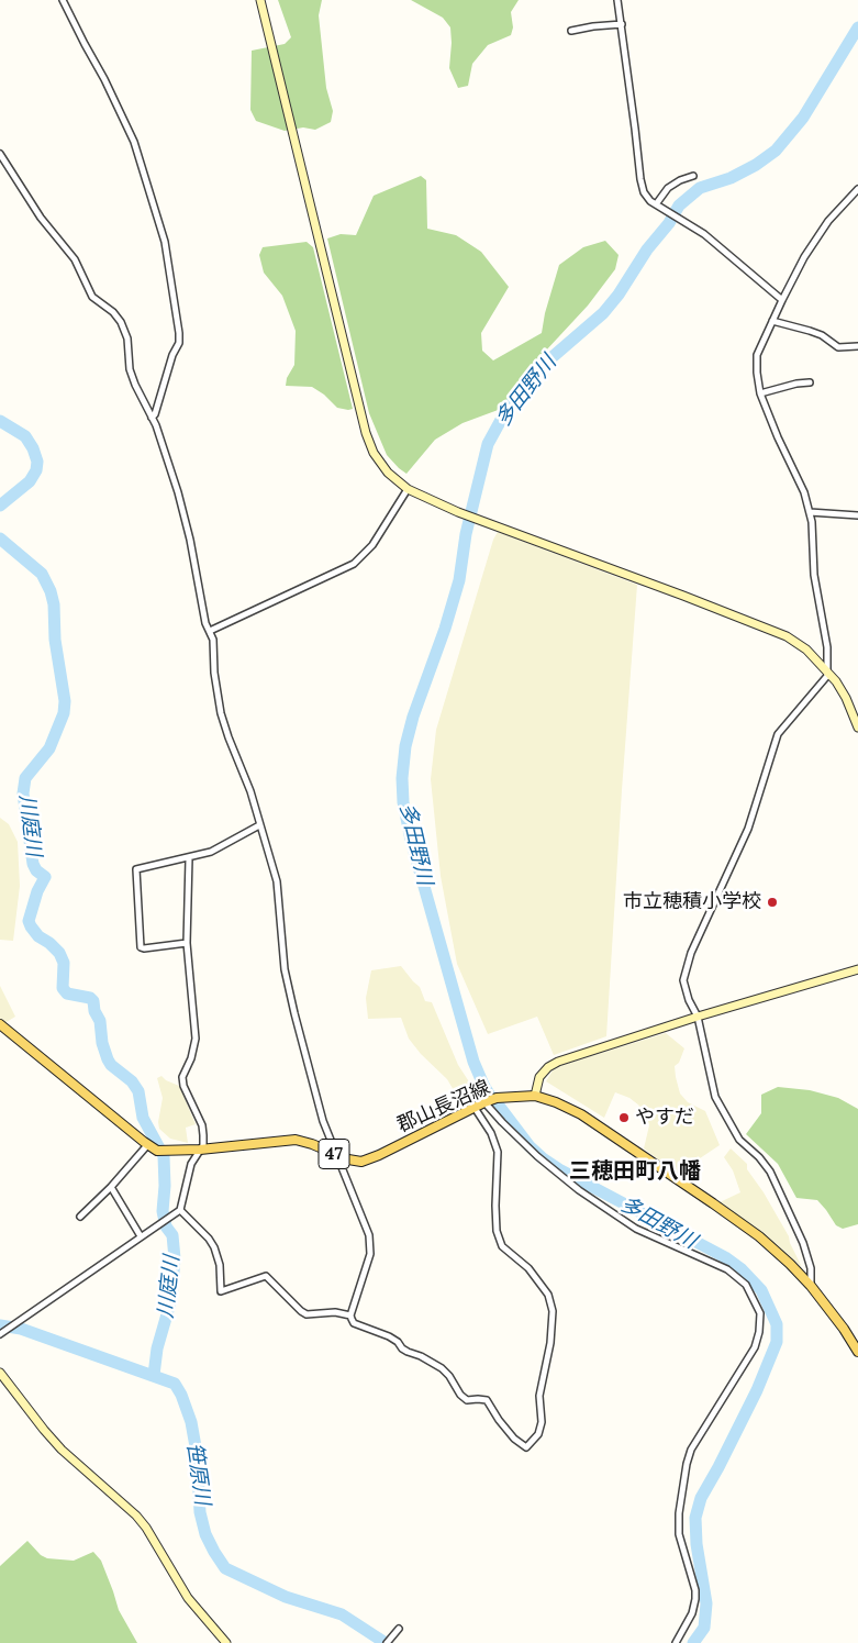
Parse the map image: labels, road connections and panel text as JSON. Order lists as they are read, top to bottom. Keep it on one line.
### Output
{"streets":{"main road":["郡山長沼線","47"]},"districts":["三穂田町八幡"],"water":["多田野川","川庭川","笹原川"],"places":["市立穂積小学校","やすだ"]}
